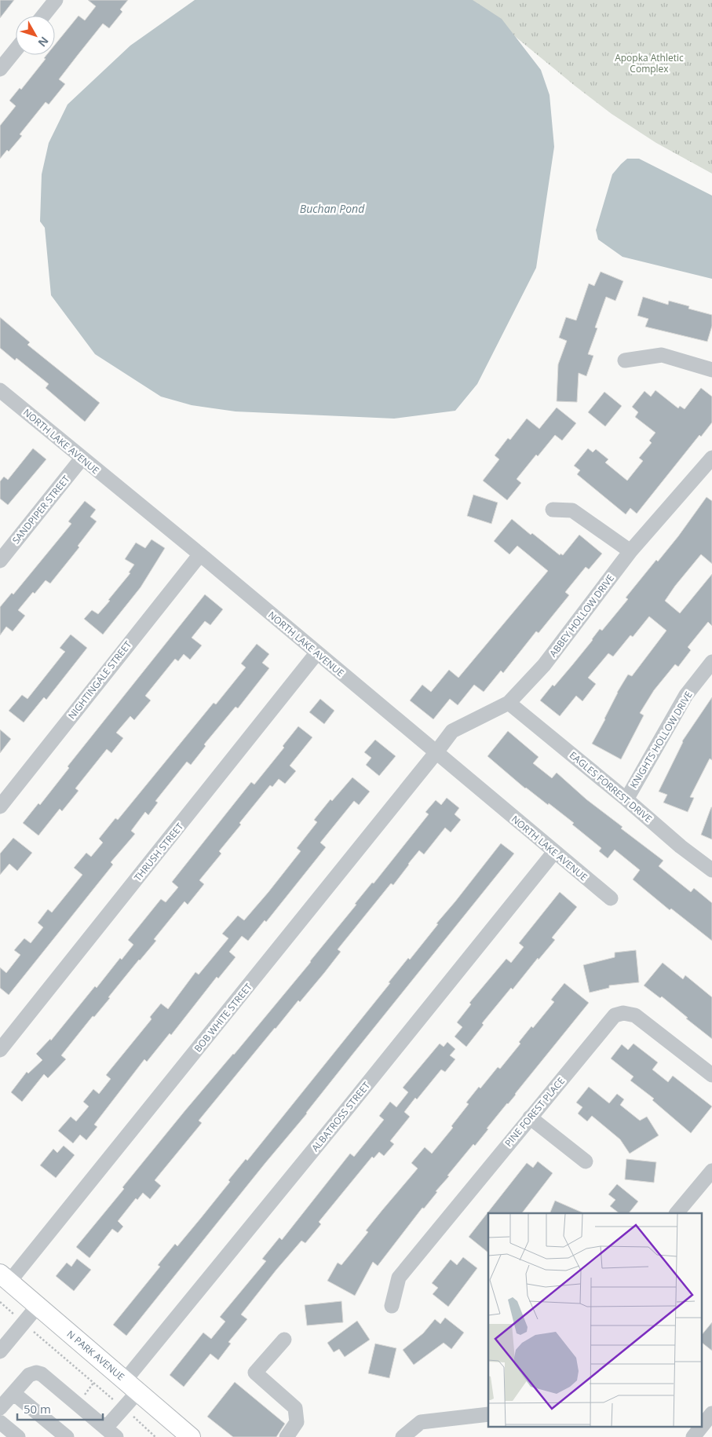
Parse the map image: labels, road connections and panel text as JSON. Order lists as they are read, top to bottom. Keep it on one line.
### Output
{"streets":{"main road":["N PARK AVENUE"],"street":["NORTH LAKE AVENUE","SANDPIPER STREET","ABBEY HOLLOW DRIVE","NIGHTINGALE STREET","KNIGHTS HOLLOW DRIVE","EAGLES FORREST DRIVE","THRUSH STREET","BOB WHITE STREET","PINE FOREST PLACE","ALBATROSS STREET"]},"crossings":[["NORTH LAKE AVENUE","SANDPIPER STREET"],["NORTH LAKE AVENUE","ABBEY HOLLOW DRIVE"],["NORTH LAKE AVENUE","NIGHTINGALE STREET"],["NORTH LAKE AVENUE","THRUSH STREET"],["NORTH LAKE AVENUE","BOB WHITE STREET"],["NORTH LAKE AVENUE","ALBATROSS STREET"],["ABBEY HOLLOW DRIVE","EAGLES FORREST DRIVE"],["ABBEY HOLLOW DRIVE","BOB WHITE STREET"],["KNIGHTS HOLLOW DRIVE","EAGLES FORREST DRIVE"],["BOB WHITE STREET","N PARK AVENUE"],["ALBATROSS STREET","N PARK AVENUE"]],"water":["Buchan Pond"],"parks":["Apopka Athletic Complex"],"scale_bar":"50 m","north":"bottom right"}
